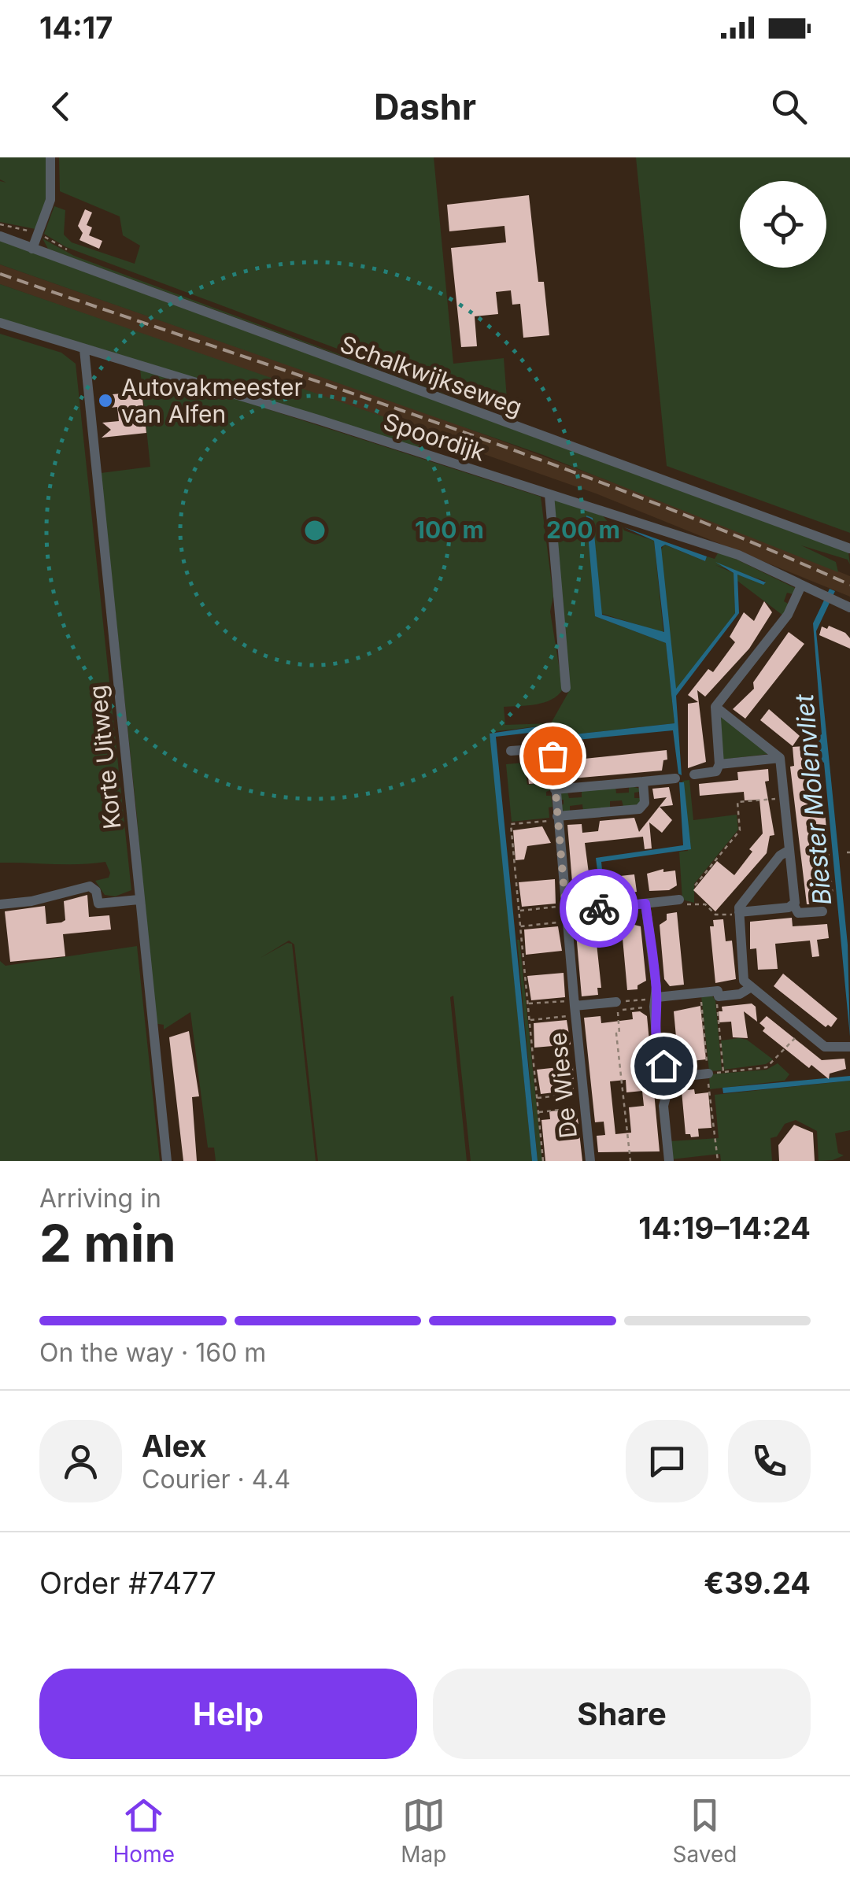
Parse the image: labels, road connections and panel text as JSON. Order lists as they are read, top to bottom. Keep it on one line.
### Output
{"streets":{"street":["Schalkwijkseweg","Spoordijk","Korte Uitweg","De Wiese"]},"crossings":[["Spoordijk","Korte Uitweg"]],"water":["Biester Molenvliet"],"places":["Autovakmeester van Alfen"],"page":{"status":"14:17","header":"Dashr","heading":["2 min","Arriving in","14:19–14:24"],"panel":["Alex","Courier · 4.4","Order #7477","€39.24"],"bar":"On the way · 160 m","buttons":["Help","Share"],"tabs":["Home","Map","Saved"]},"rings":["100 m","200 m"]}
